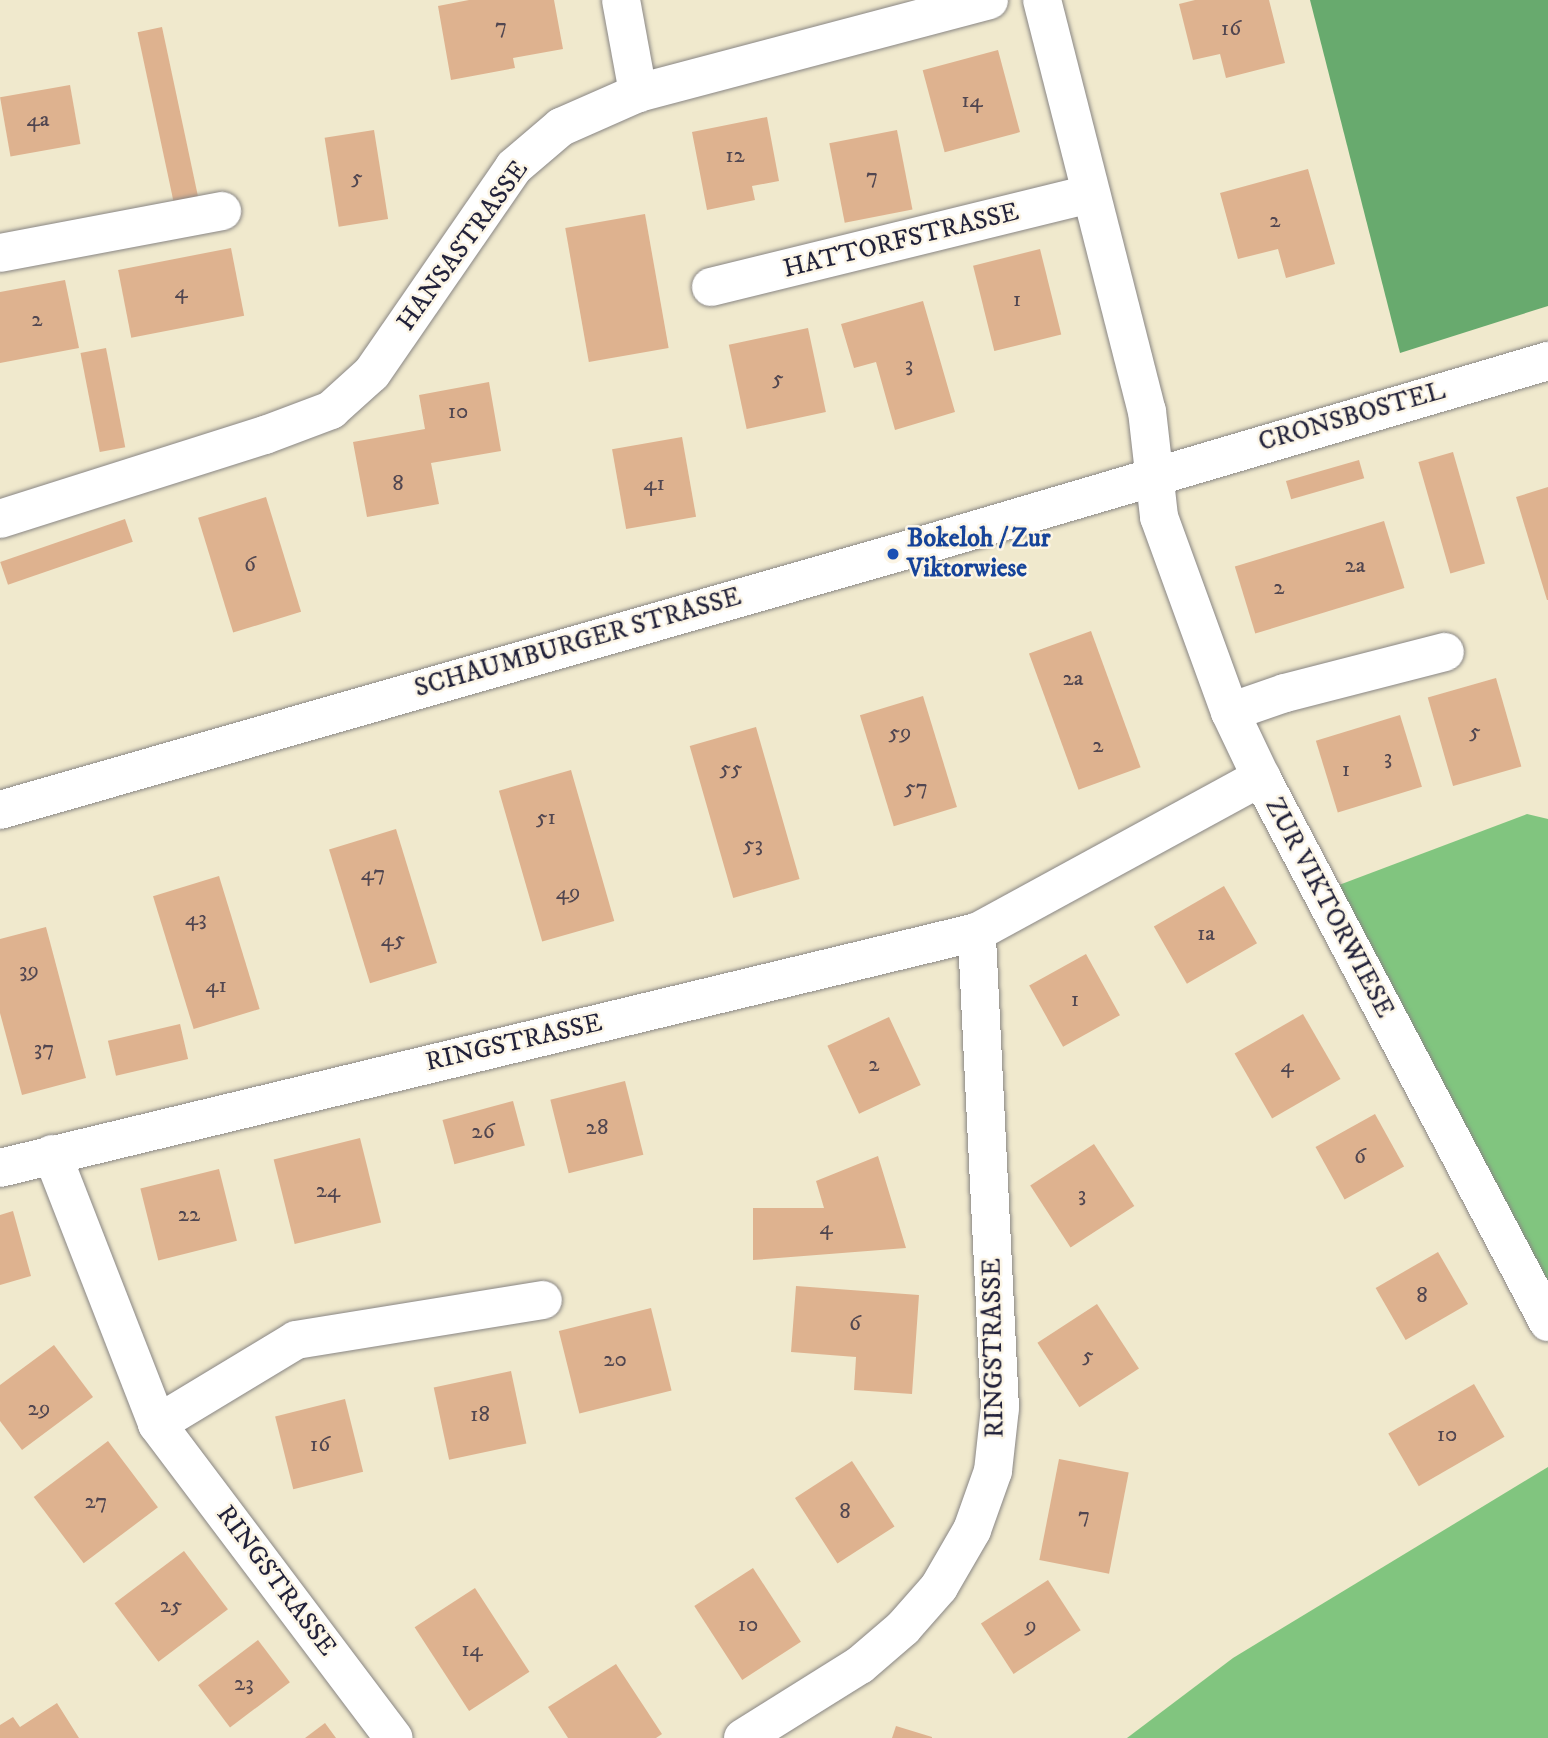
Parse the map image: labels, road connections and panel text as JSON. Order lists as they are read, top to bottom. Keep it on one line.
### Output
{"streets":{"street":["HATTORFSTRASSE","HANSASTRASSE","CRONSBOSTEL","SCHAUMBURGER STRASSE","ZUR VIKTORWIESE","RINGSTRASSE"]},"crossings":[["CRONSBOSTEL","SCHAUMBURGER STRASSE"],["CRONSBOSTEL","ZUR VIKTORWIESE"],["SCHAUMBURGER STRASSE","ZUR VIKTORWIESE"],["ZUR VIKTORWIESE","RINGSTRASSE"]],"places":["Bokeloh / Zur Viktorwiese"],"house_numbers":["7","16","14","4a","12","7","5","2","4","1","2","3","5","10","8","41","6","2a","2","2a","5","59","2","3","55","1","57","51","53","47","49","43","1a","45","39","41","1","37","2","4","28","26","6","24","3","22","4","8","6","5","20","29","18","10","16","27","8","7","25","10","9","14","23"]}
